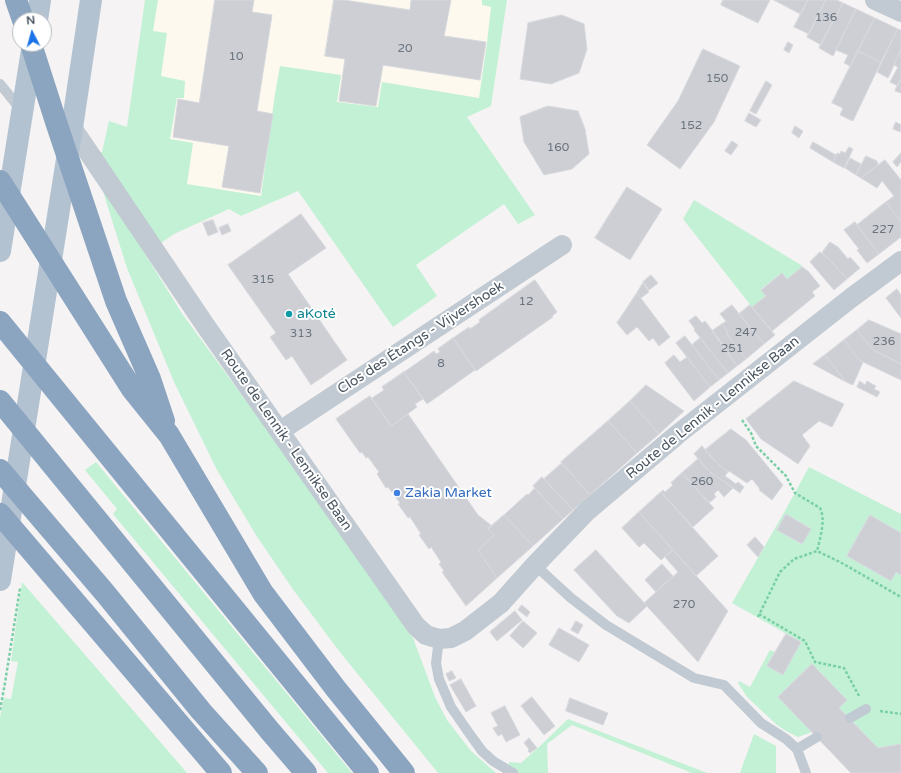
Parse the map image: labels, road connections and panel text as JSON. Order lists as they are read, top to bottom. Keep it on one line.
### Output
{"streets":{"street":["Clos des Étangs - Vijvershoek","Route de Lennik - Lennikse Baan"]},"crossings":[["Clos des Étangs - Vijvershoek","Route de Lennik - Lennikse Baan"]],"places":["aKoté","Zakia Market"],"house_numbers":["136","20","10","150","152","160","227","315","12","247","313","236","251","8","260","270"],"north":"top"}
